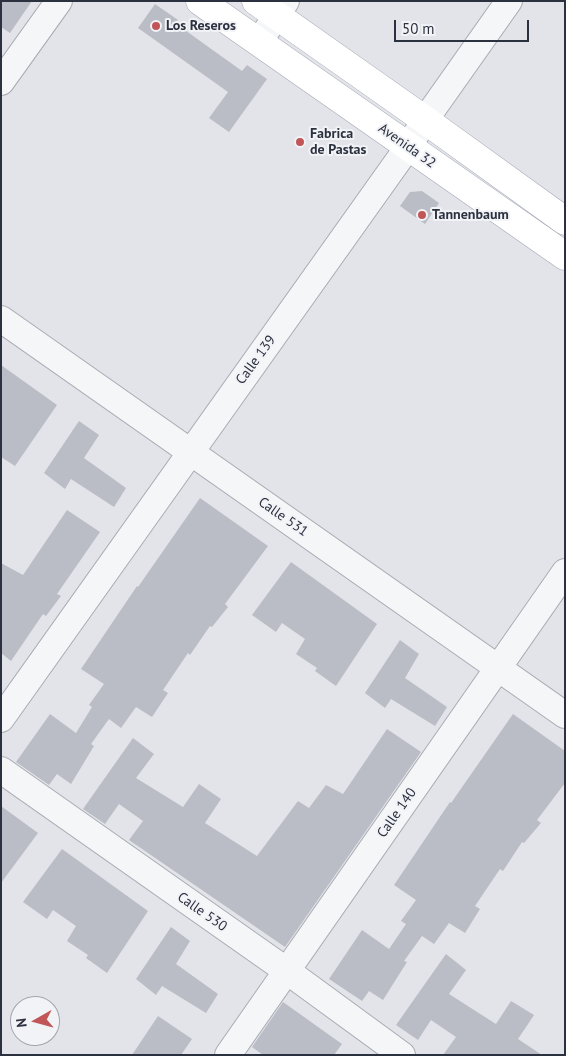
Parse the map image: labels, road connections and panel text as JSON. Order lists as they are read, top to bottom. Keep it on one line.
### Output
{"streets":{"main road":["Avenida 32"],"street":["Calle 139","Calle 531","Calle 140","Calle 530"]},"crossings":[["Avenida 32","Calle 139"],["Calle 139","Calle 531"],["Calle 531","Calle 140"],["Calle 140","Calle 530"]],"places":["Los Reseros","Fabrica de Pastas","Tannenbaum"],"scale_bar":"50 m","north":"left"}
